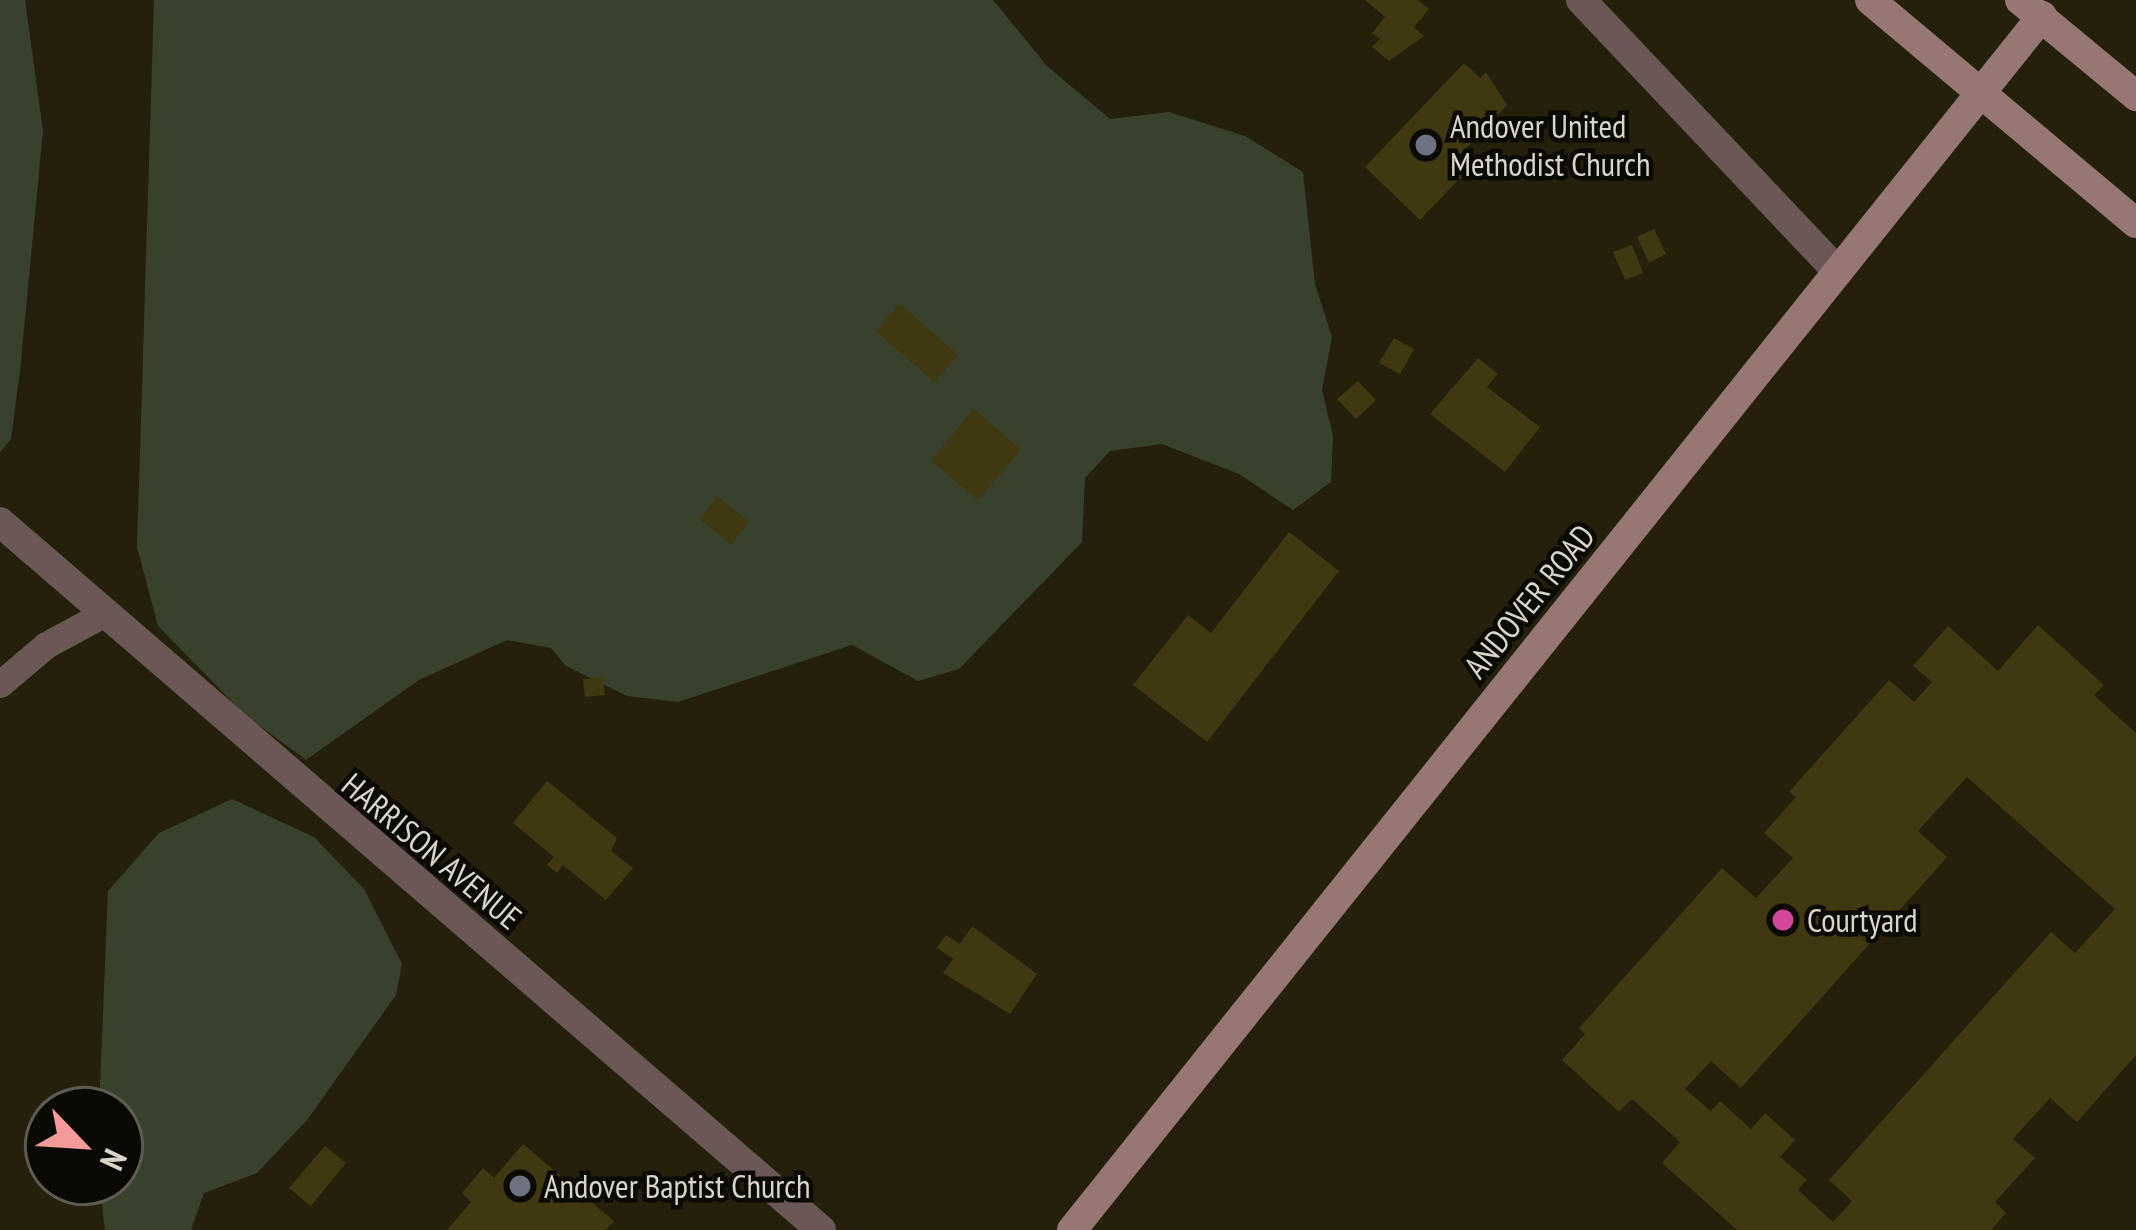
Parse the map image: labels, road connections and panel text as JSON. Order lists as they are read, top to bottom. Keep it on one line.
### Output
{"streets":{"street":["ANDOVER ROAD","HARRISON AVENUE"]},"places":["Andover United Methodist Church","Courtyard","Andover Baptist Church"],"north":"bottom right"}
